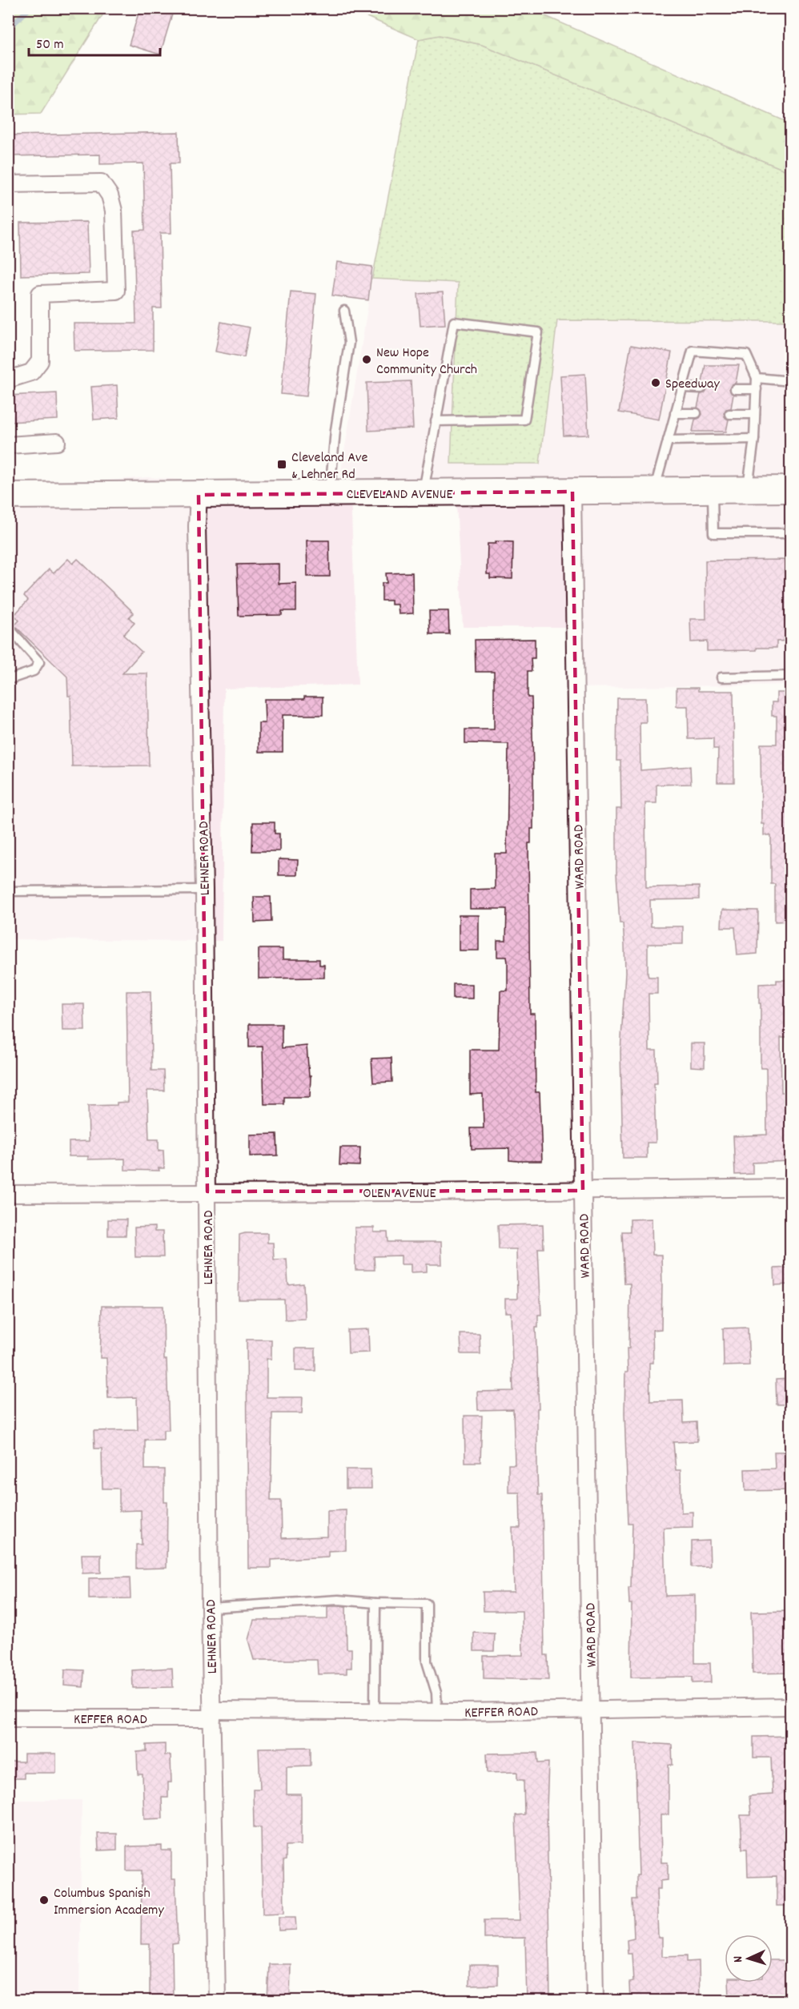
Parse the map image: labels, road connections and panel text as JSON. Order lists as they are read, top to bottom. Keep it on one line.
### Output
{"streets":{"main road":["CLEVELAND AVENUE"],"street":["WARD ROAD","LEHNER ROAD","OLEN AVENUE","KEFFER ROAD"]},"crossings":[["CLEVELAND AVENUE","WARD ROAD"],["CLEVELAND AVENUE","LEHNER ROAD"],["WARD ROAD","OLEN AVENUE"],["WARD ROAD","KEFFER ROAD"],["LEHNER ROAD","OLEN AVENUE"],["LEHNER ROAD","KEFFER ROAD"]],"places":{"other":["New Hope Community Church","Speedway","Columbus Spanish Immersion Academy"],"transit":["Cleveland Ave & Lehner Rd"]},"scale_bar":"50 m","north":"left"}
